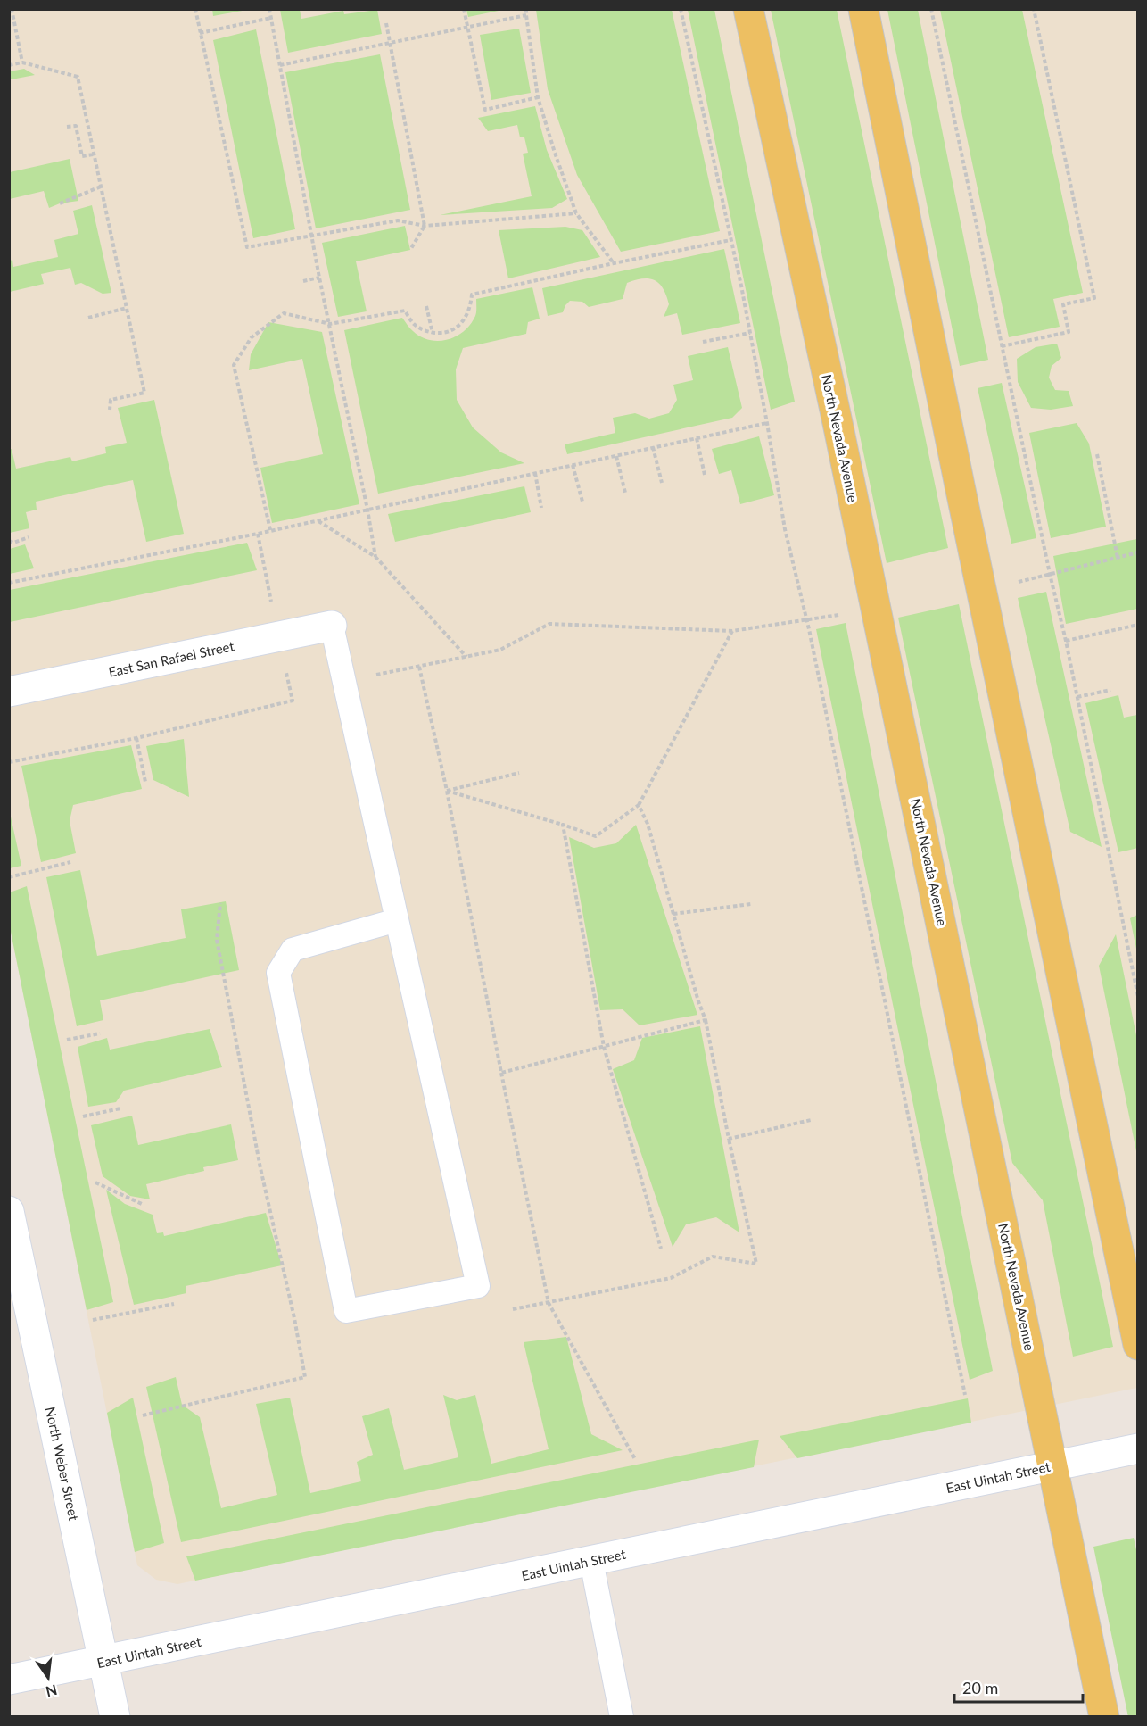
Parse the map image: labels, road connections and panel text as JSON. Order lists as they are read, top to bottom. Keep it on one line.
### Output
{"streets":{"main road":["North Nevada Avenue","East San Rafael Street","North Weber Street","East Uintah Street"]},"crossings":[["North Nevada Avenue","East Uintah Street"],["North Weber Street","East Uintah Street"]],"scale_bar":"20 m","north":"bottom"}
